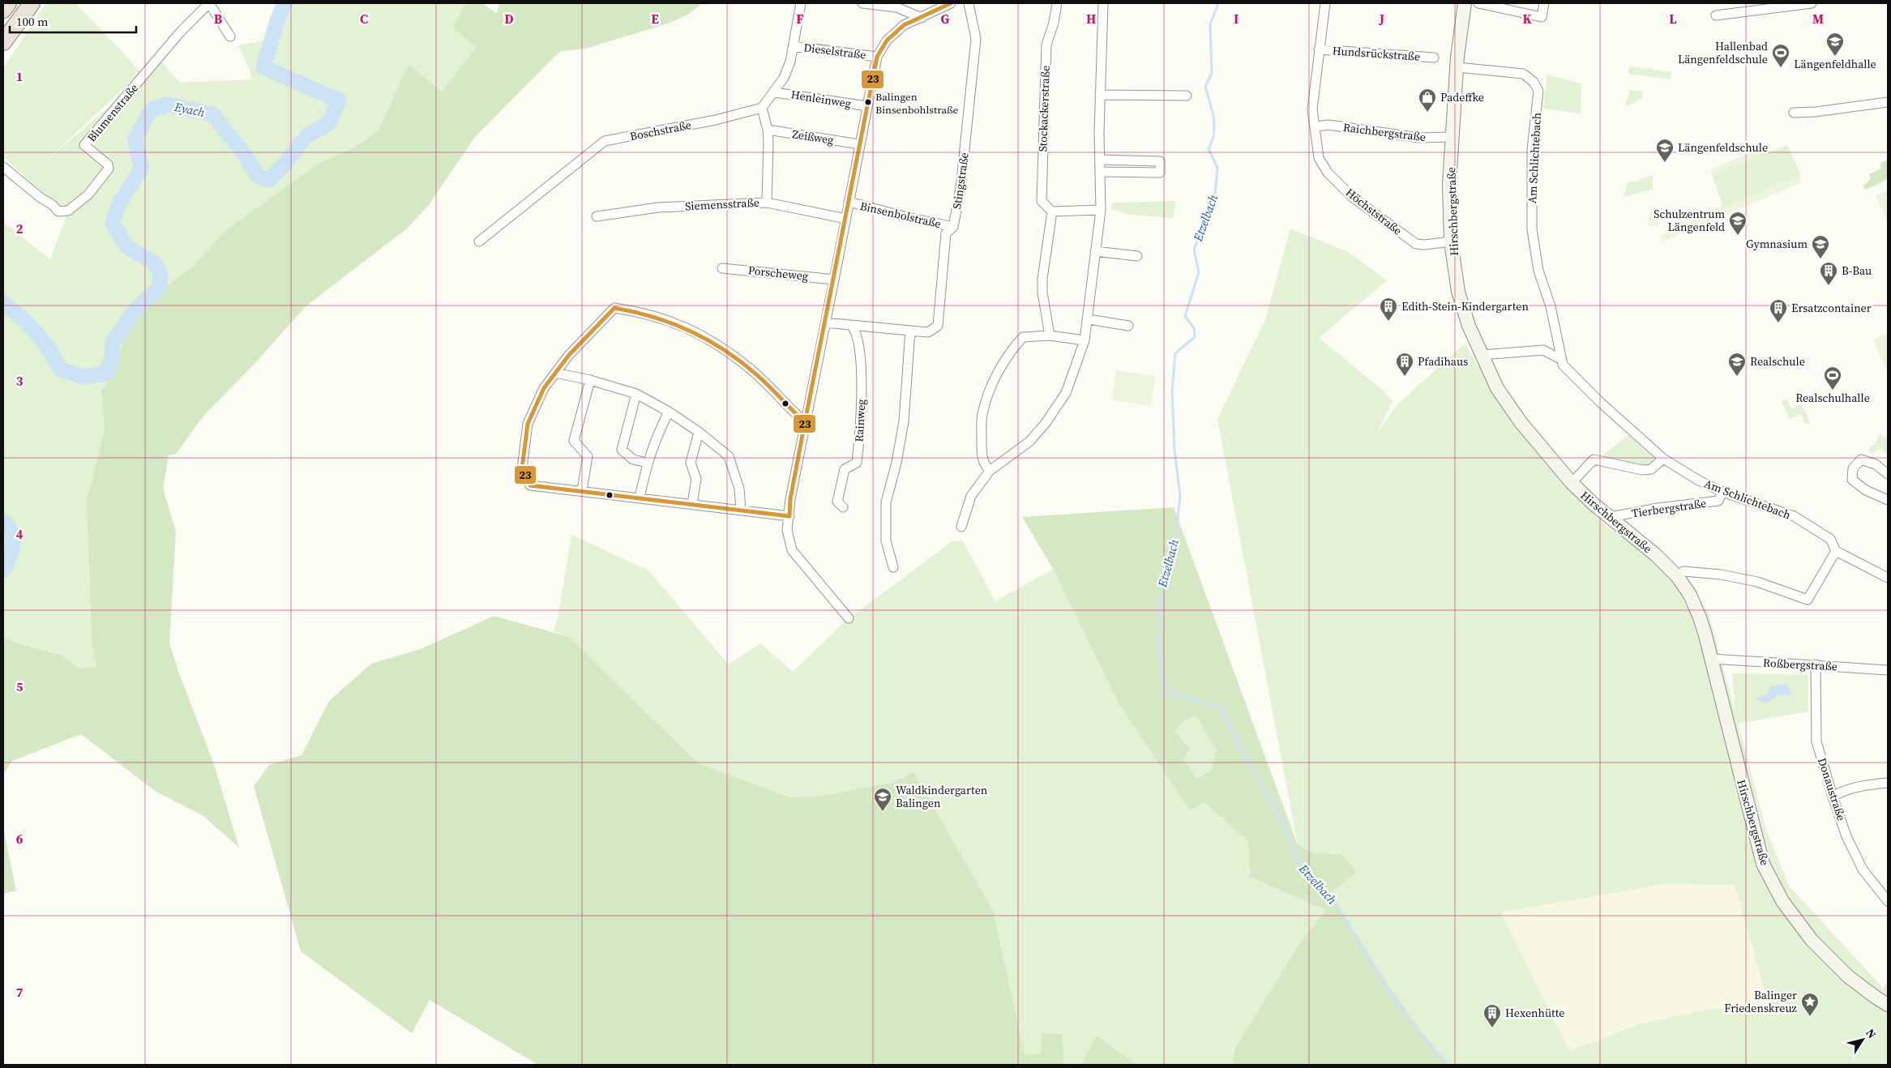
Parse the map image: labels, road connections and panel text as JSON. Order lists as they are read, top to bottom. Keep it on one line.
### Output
{"streets":{"street":["Dieselstraße","Hundsrückstraße","Henleinweg","Stockackerstraße","Blumenstraße","Boschstraße","Raichbergstraße","Zeißweg","Am Schlichtebach","Stingstraße","Siemensstraße","Höchststraße","Hirschbergstraße","Binsenbolstraße","Porscheweg","Rainweg","Tierbergstraße","Roßbergstraße","Donaustraße"]},"crossings":[["Dieselstraße","Binsenbolstraße"],["Hundsrückstraße","Höchststraße"],["Henleinweg","Binsenbolstraße"],["Raichbergstraße","Höchststraße"],["Raichbergstraße","Hirschbergstraße"],["Zeißweg","Binsenbolstraße"],["Am Schlichtebach","Hirschbergstraße"],["Am Schlichtebach","Tierbergstraße"],["Stingstraße","Binsenbolstraße"],["Stingstraße","Rainweg"],["Siemensstraße","Binsenbolstraße"],["Höchststraße","Hirschbergstraße"],["Hirschbergstraße","Tierbergstraße"],["Hirschbergstraße","Roßbergstraße"],["Binsenbolstraße","Porscheweg"],["Roßbergstraße","Donaustraße"]],"water":["Eyach","Etzelbach"],"places":{"school or university":["Längenfeldhalle","Längenfeldschule","Schulzentrum Längenfeld","Gymnasium","Realschule","Waldkindergarten Balingen"],"sports":["Hallenbad Längenfeldschule","Realschulhalle"],"other":["Balingen Binsenbohlstraße"],"shop":["Padeffke"],"building":["B-Bau","Edith-Stein-Kindergarten","Ersatzcontainer","Pfadihaus","Hexenhütte"],"place":["Balinger Friedenskreuz"]},"lines":["transit line 23"],"scale_bar":"100 m","north":"top right","grid":{"columns":["B","C","D","E","F","G","H","I","J","K","L","M"],"rows":["1","2","3","4","5","6","7"]}}
